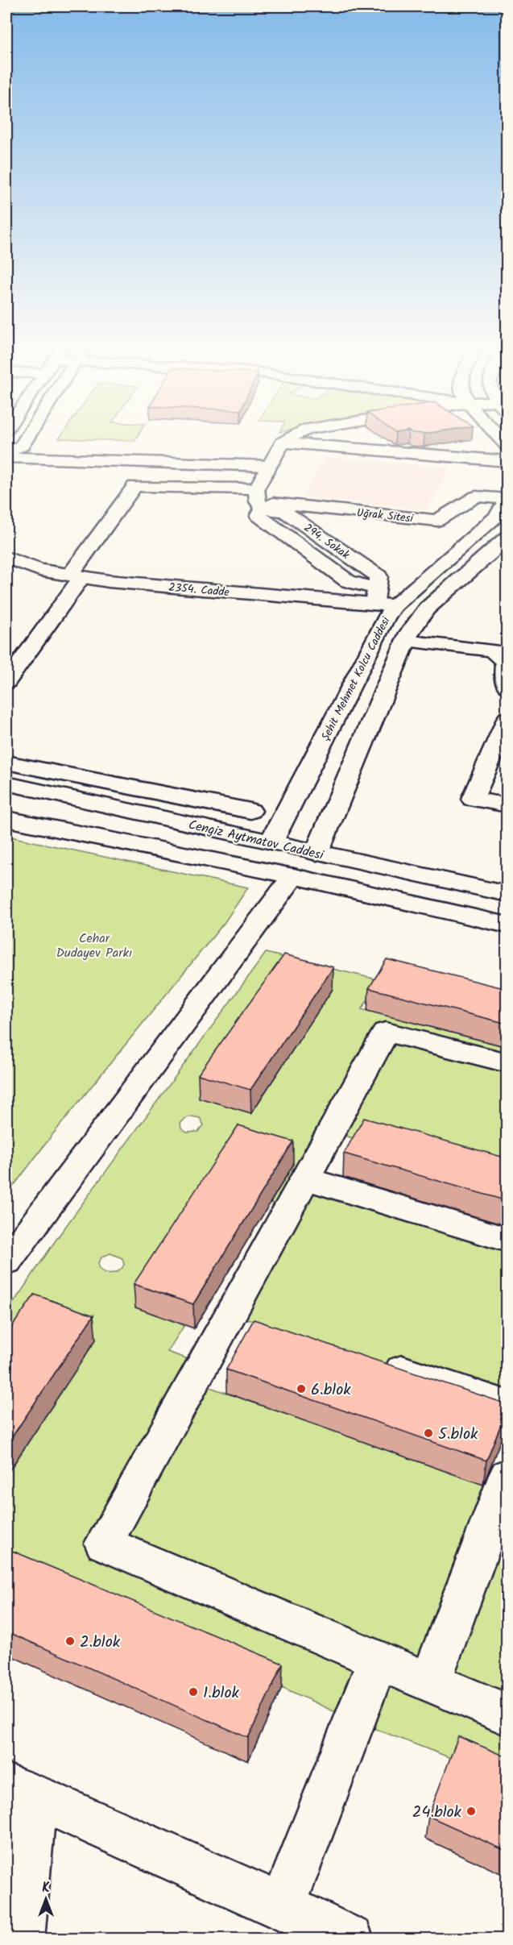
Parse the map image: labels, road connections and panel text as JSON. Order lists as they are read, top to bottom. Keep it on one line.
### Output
{"streets":{"street":["Uğrak Sitesi","294. Sokak","2354. Cadde","Şehit Mehmet Kolcu Caddesi","Cengiz Aytmatov Caddesi"]},"crossings":[["Uğrak Sitesi","294. Sokak"],["Uğrak Sitesi","2354. Cadde"],["Uğrak Sitesi","Şehit Mehmet Kolcu Caddesi"],["294. Sokak","2354. Cadde"],["2354. Cadde","Şehit Mehmet Kolcu Caddesi"],["Şehit Mehmet Kolcu Caddesi","Cengiz Aytmatov Caddesi"]],"parks":["Cehar Dudayev Parkı"],"places":["6.blok","5.blok","2.blok","1.blok","24.blok"],"north":"top"}
